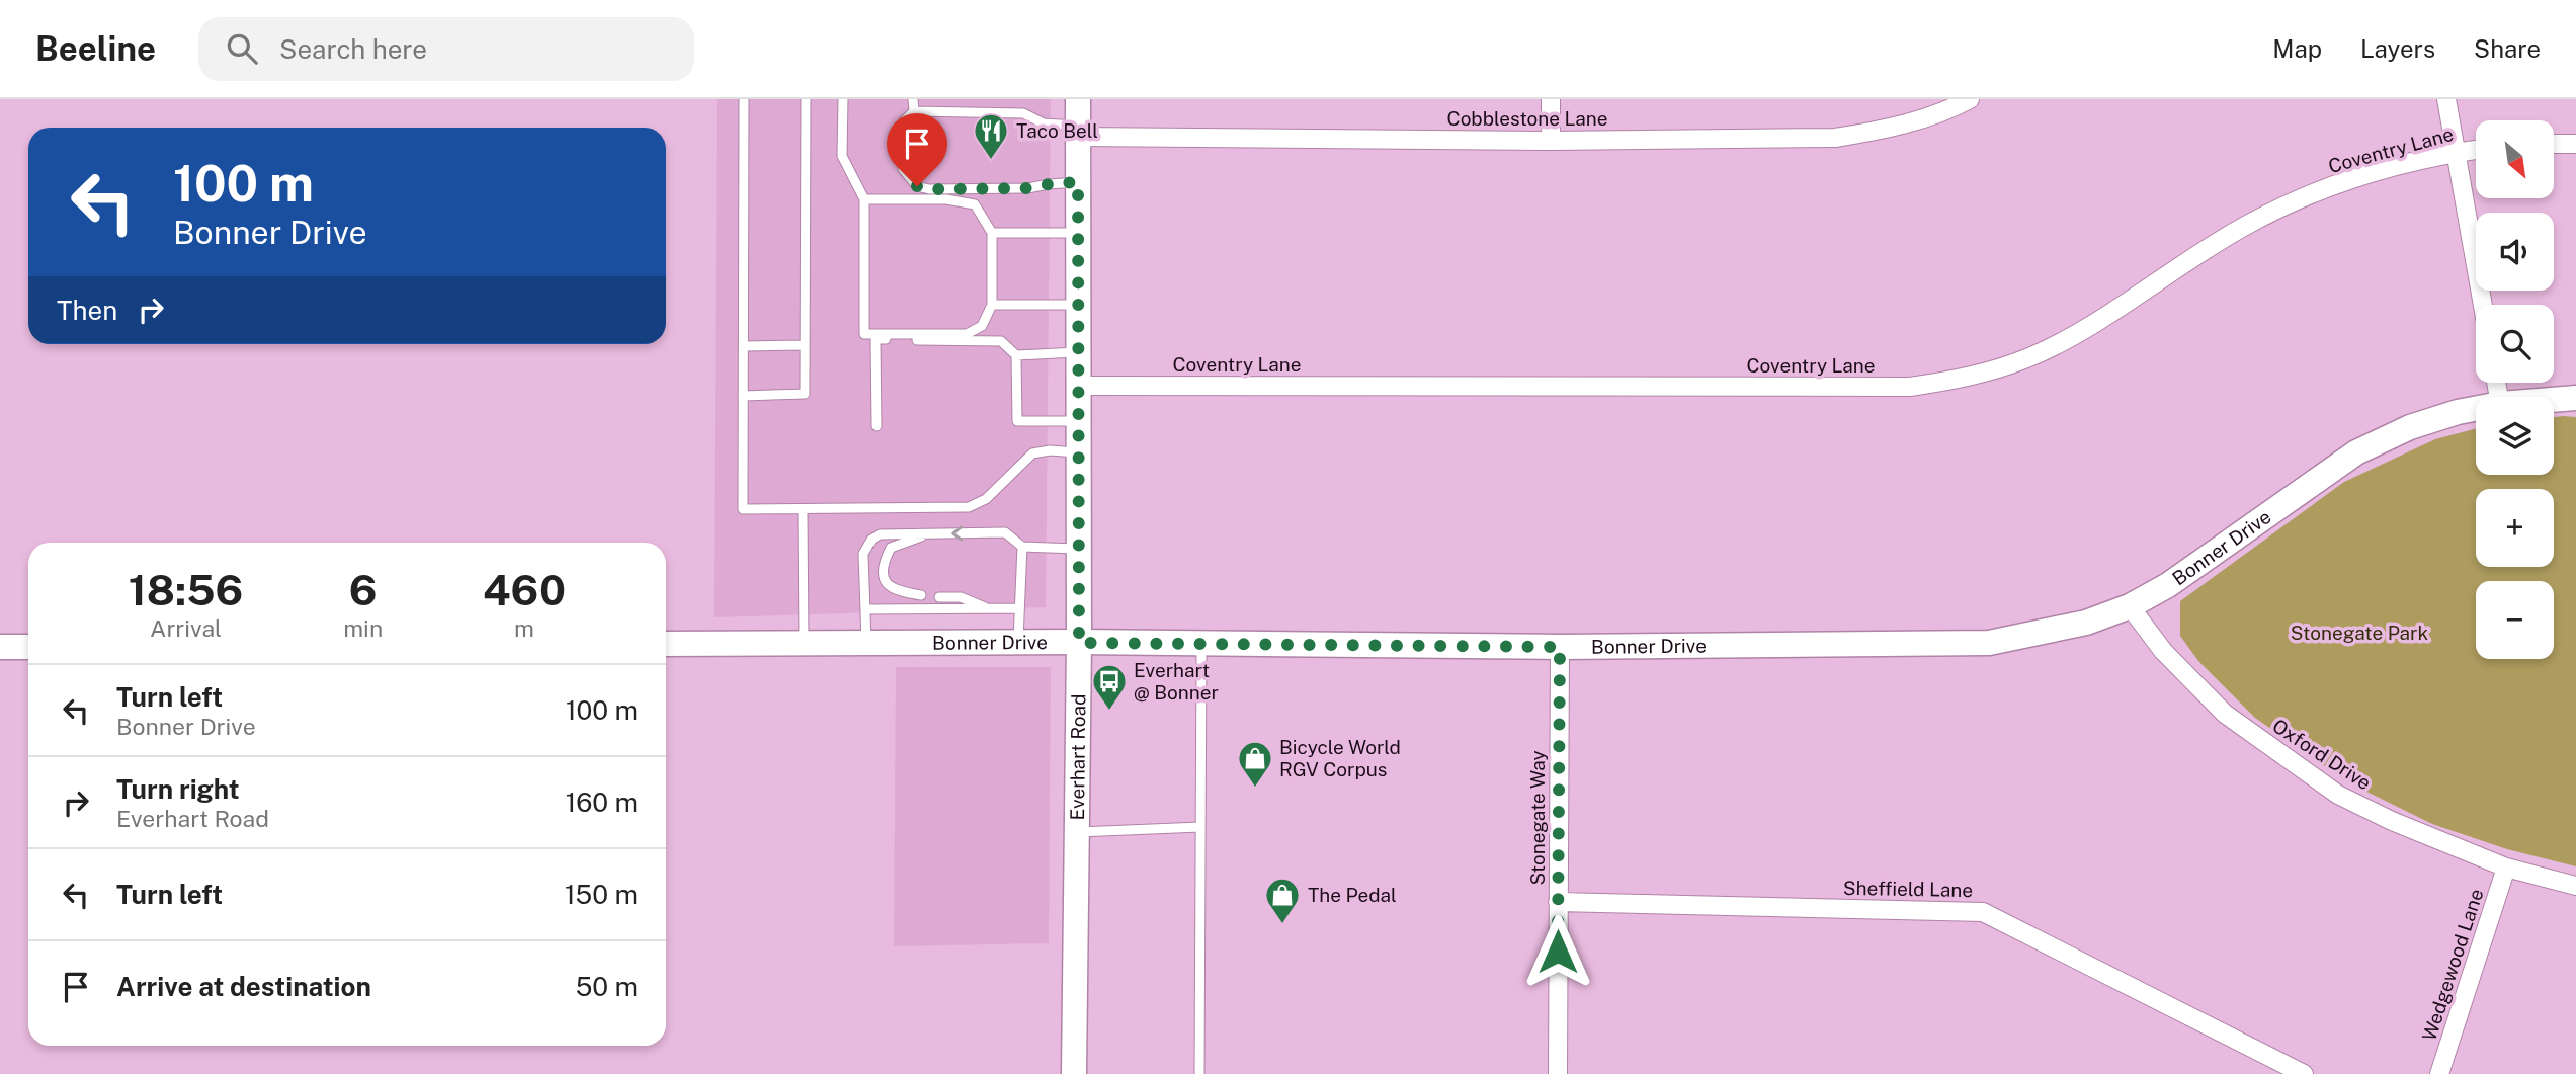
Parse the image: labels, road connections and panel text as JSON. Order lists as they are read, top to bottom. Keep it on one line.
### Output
{"streets":{"street":["Cobblestone Lane","Coventry Lane","Bonner Drive","Oxford Drive","Everhart Road","Stonegate Way","Sheffield Lane","Wedgewood Lane"]},"crossings":[["Cobblestone Lane","Everhart Road"],["Coventry Lane","Everhart Road"],["Bonner Drive","Oxford Drive"],["Bonner Drive","Everhart Road"],["Bonner Drive","Stonegate Way"],["Oxford Drive","Wedgewood Lane"],["Stonegate Way","Sheffield Lane"]],"parks":["Stonegate Park"],"places":{"restaurant":["Taco Bell"],"bus stop":["Everhart @ Bonner"],"shop":["Bicycle World RGV Corpus","The Pedal"]},"north":"bottom right","page":{"header":"Beeline","search":"Search here","nav":["Map","Layers","Share"],"map_buttons":["+","−"],"turn":["100 m","Bonner Drive"],"then":"Then","eta":["18:56","Arrival","6","min","460","m"],"list":[{"name":"Turn left","note":"Bonner Drive","value":"100 m"},{"name":"Turn right","note":"Everhart Road","value":"160 m"},{"name":"Turn left","value":"150 m"},{"name":"Arrive at destination","value":"50 m"}]}}
